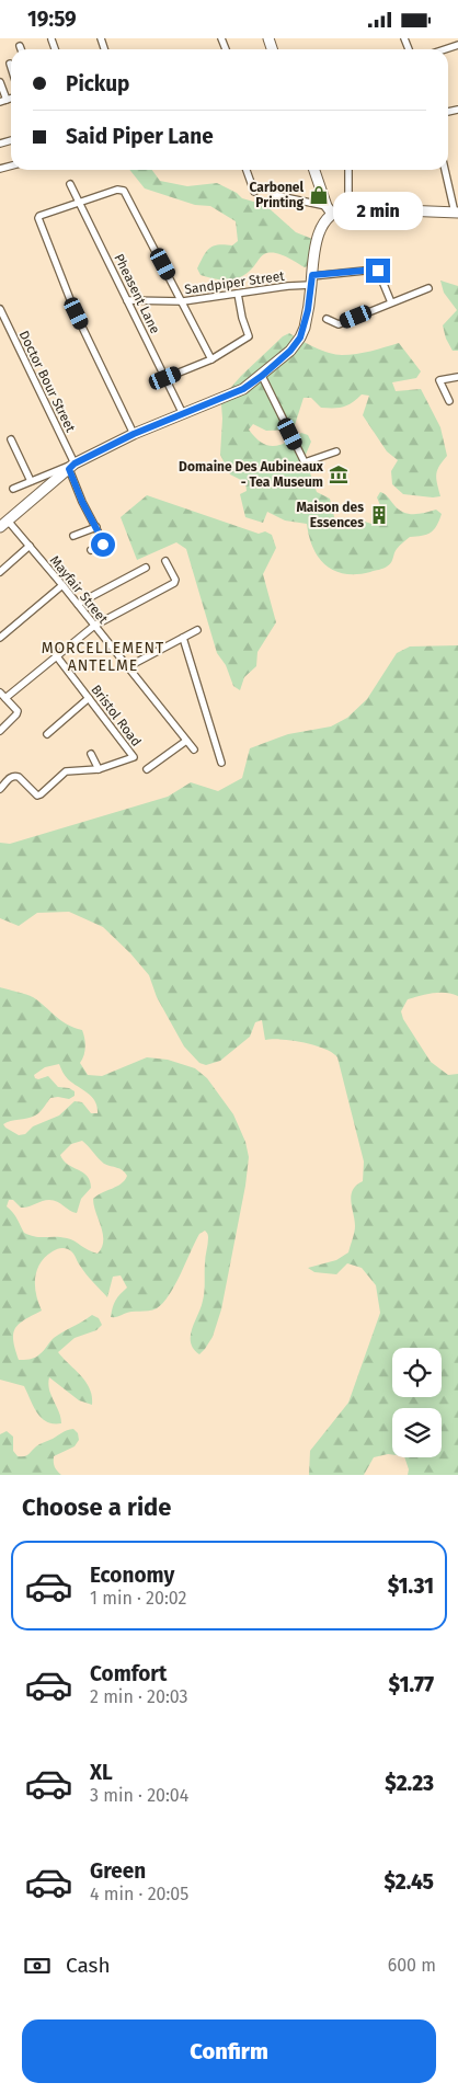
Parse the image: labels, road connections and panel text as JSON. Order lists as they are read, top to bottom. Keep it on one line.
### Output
{"streets":{"street":["Sandpiper Street","Pheasent Lane","Doctor Bour Street","Mayfair Street","Bristol Road"]},"crossings":[["Sandpiper Street","Pheasent Lane"]],"districts":["MORCELLEMENT ANTELME"],"places":{"shop":["Carbonel Printing"],"museum":["Domaine Des Aubineaux - Tea Museum"],"building":["Maison des Essences"]},"page":{"status":"19:59","banner":["Pickup","Said Piper Lane"],"bubble":"2 min","heading":"Choose a ride","list":[{"name":"Economy","note":"1 min · 20:02","value":"$1.31"},{"name":"Comfort","note":"2 min · 20:03","value":"$1.77"},{"name":"XL","note":"3 min · 20:04","value":"$2.23"},{"name":"Green","note":"4 min · 20:05","value":"$2.45"}],"pay":["Cash","600 m"],"buttons":"Confirm"}}
